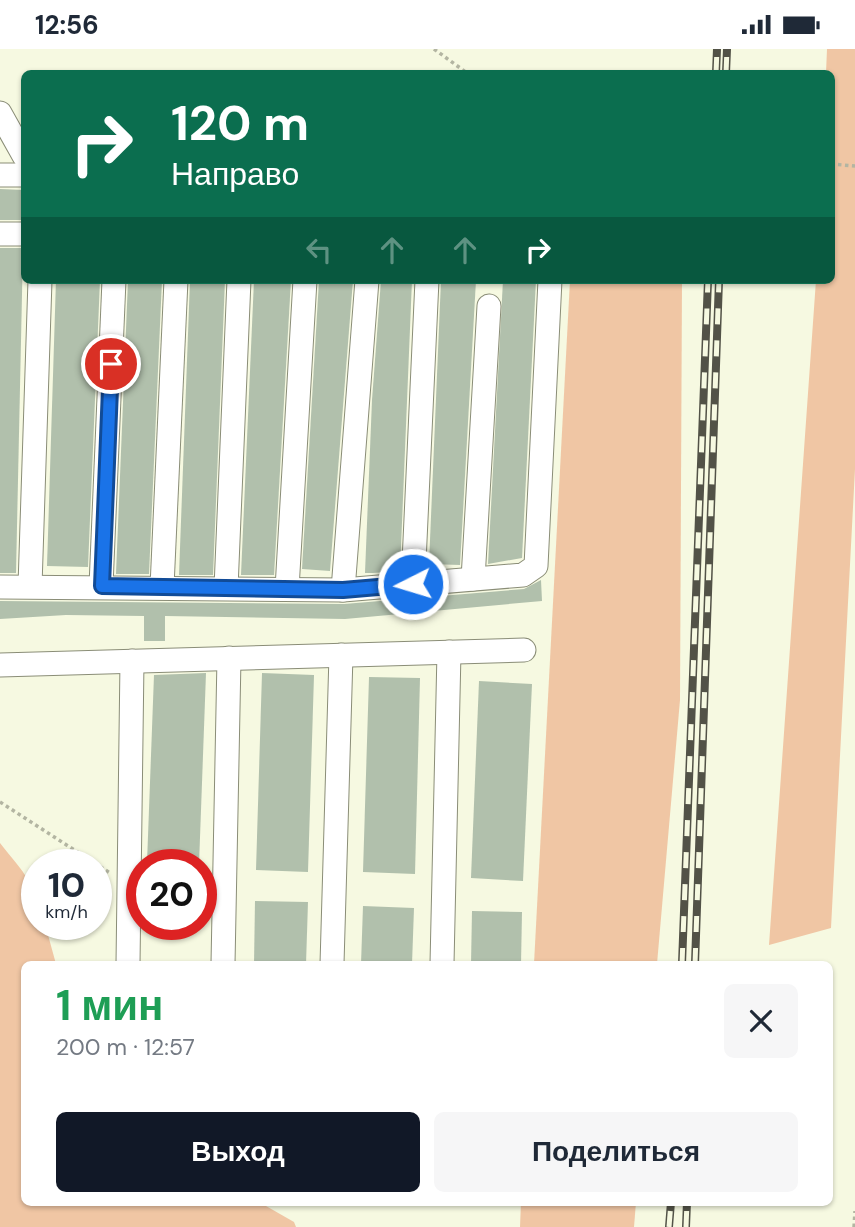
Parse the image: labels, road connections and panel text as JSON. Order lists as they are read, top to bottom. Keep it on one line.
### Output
{"page":{"status":"12:56","turn":["120 m","Направо"],"speed":"10 km/h","limit":"20","heading":["1 мин","200 m · 12:57"],"buttons":["Выход","Поделиться"]}}
